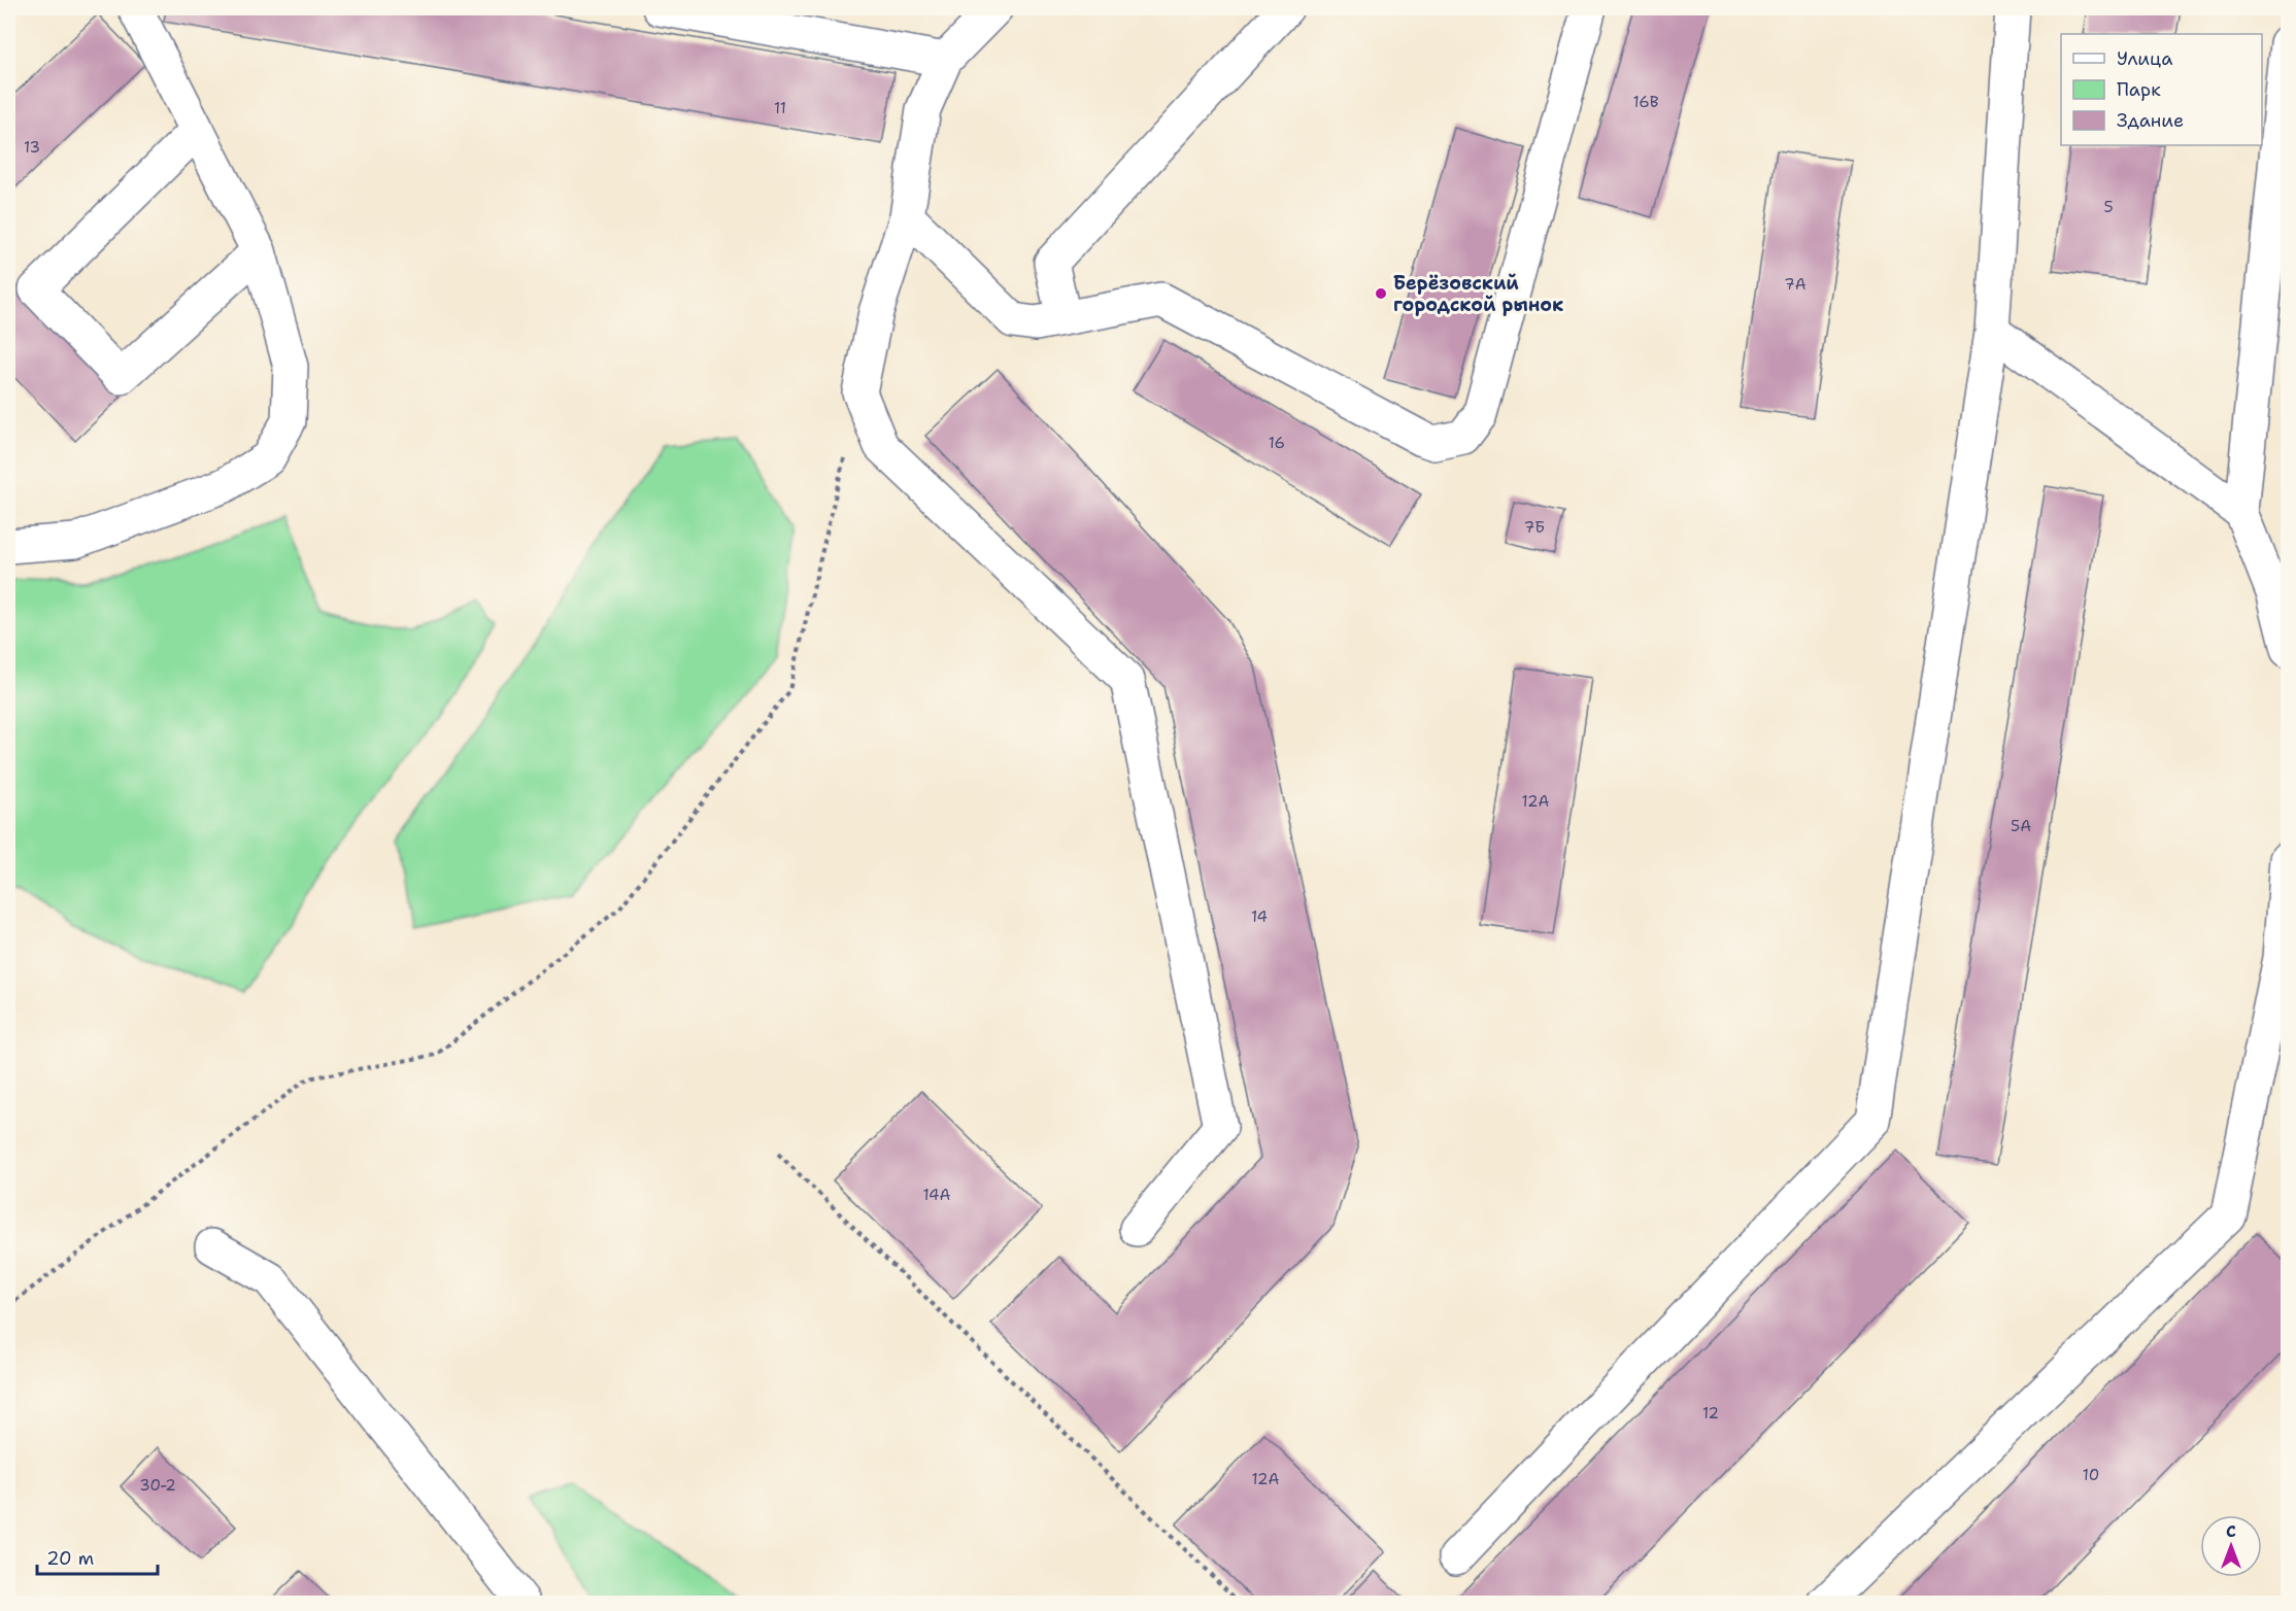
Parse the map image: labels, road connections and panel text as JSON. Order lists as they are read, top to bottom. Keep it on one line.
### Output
{"places":["Берёзовский городской рынок"],"house_numbers":["16В","11","13","5","7А","16","7Б","12А","5А","14","14А","12","10","12А","30-2"],"legend":["Улица","Парк","Здание"],"scale_bar":"20 m","north":"top"}
